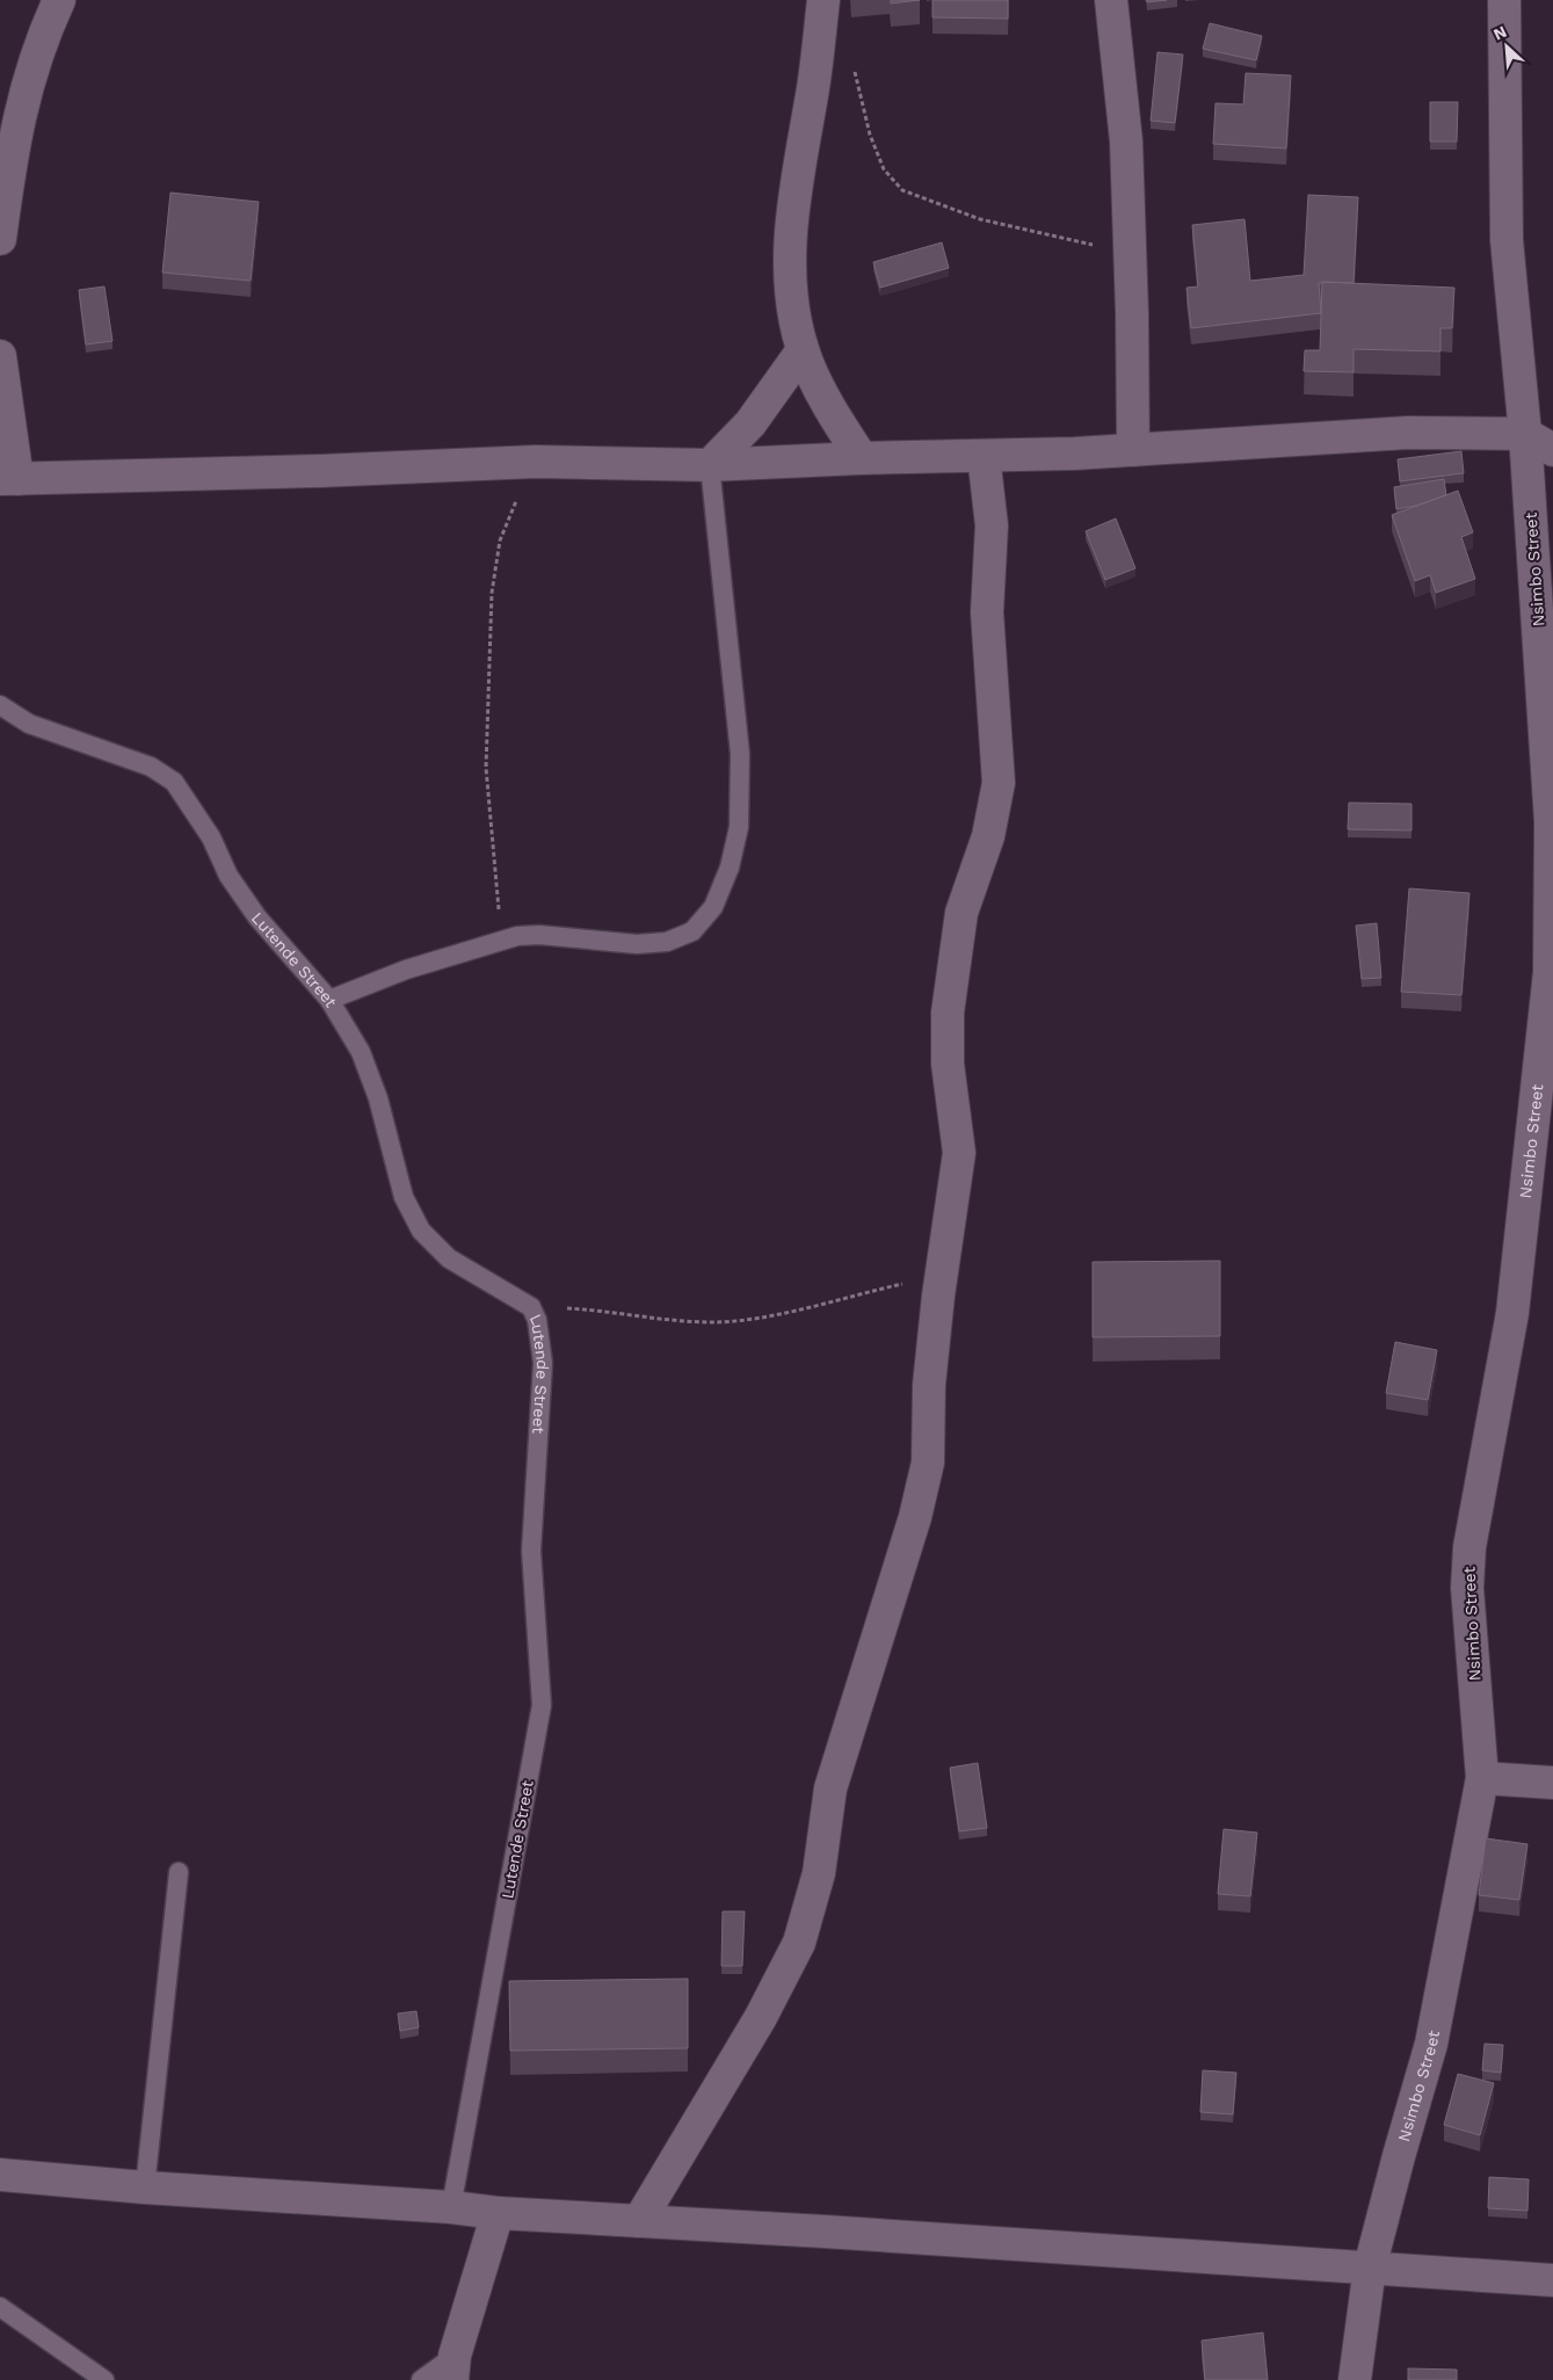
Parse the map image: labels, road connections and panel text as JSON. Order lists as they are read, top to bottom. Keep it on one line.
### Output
{"streets":{"street":["Nsimbo Street"],"lane":["Lutende Street"]},"north":"top left"}
